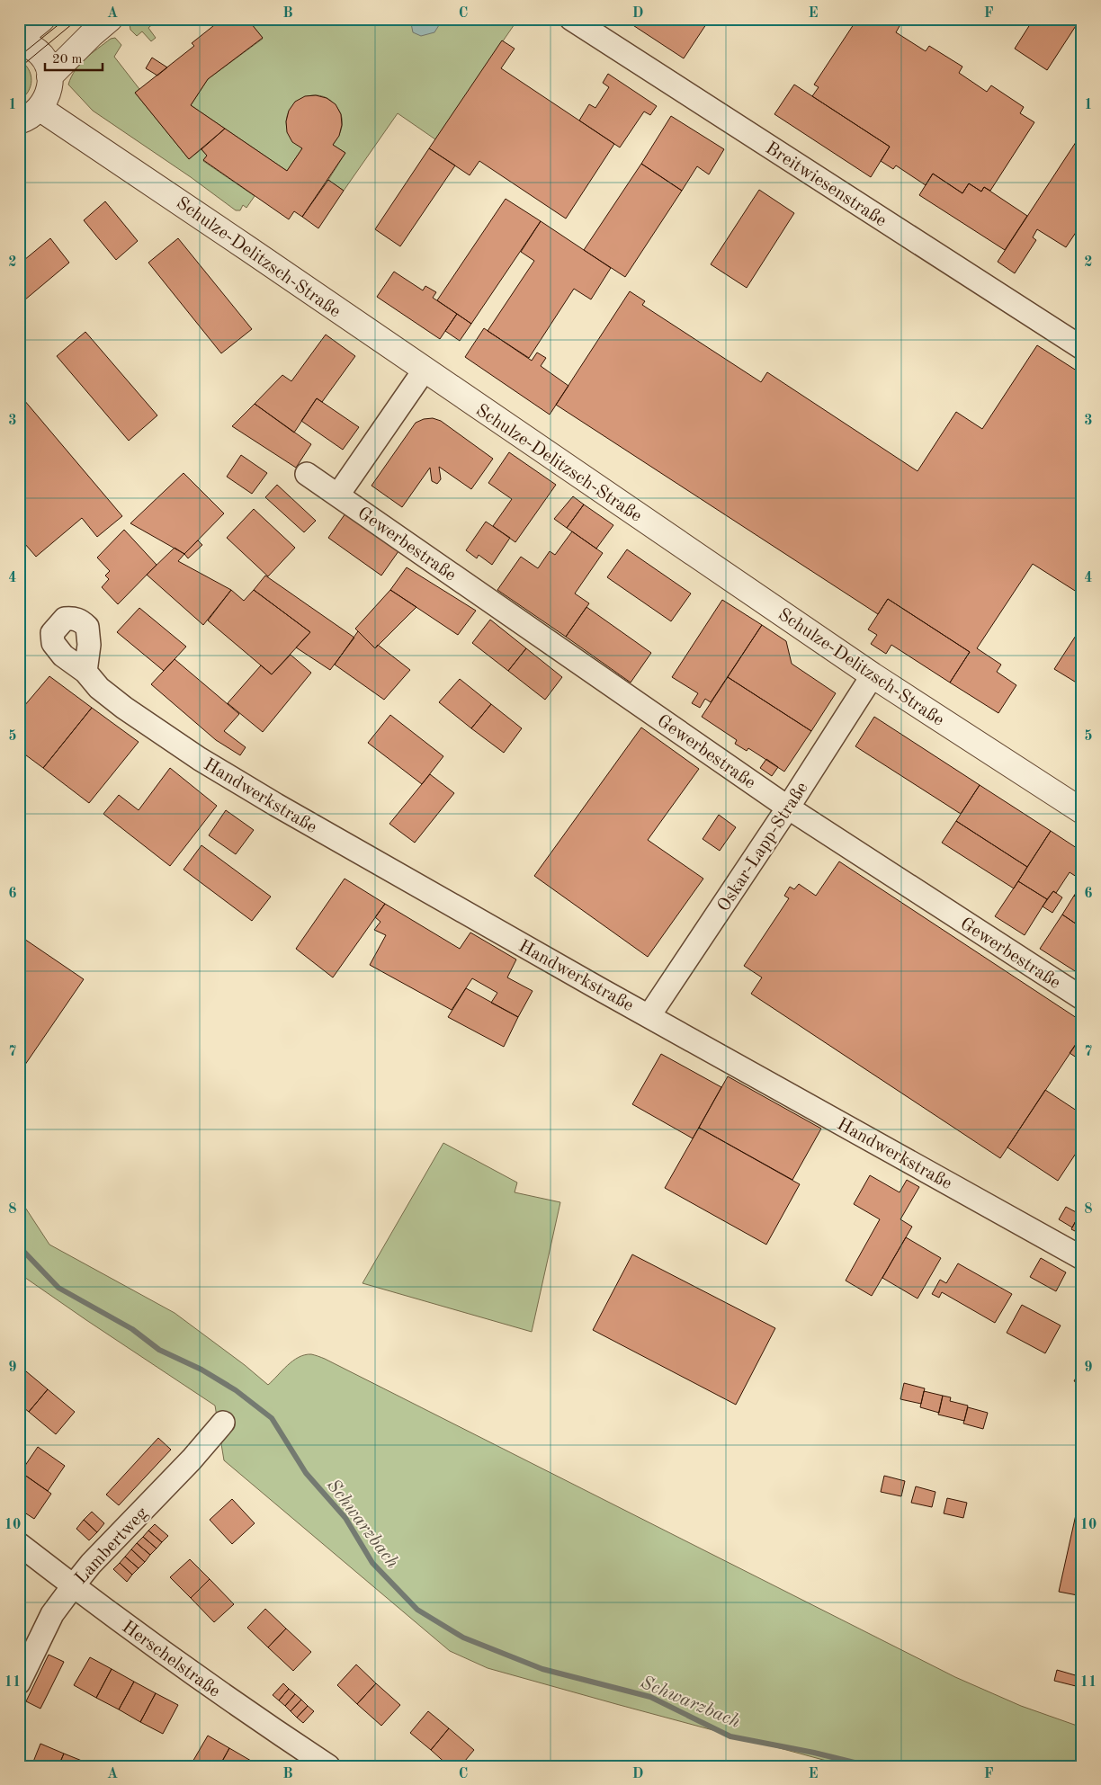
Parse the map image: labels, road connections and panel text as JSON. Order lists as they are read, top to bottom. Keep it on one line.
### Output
{"streets":{"street":["Breitwiesenstraße","Schulze-Delitzsch-Straße","Gewerbestraße","Handwerkstraße","Oskar-Lapp-Straße","Lambertweg","Herschelstraße"]},"crossings":[["Schulze-Delitzsch-Straße","Gewerbestraße"],["Schulze-Delitzsch-Straße","Oskar-Lapp-Straße"],["Gewerbestraße","Oskar-Lapp-Straße"],["Handwerkstraße","Oskar-Lapp-Straße"],["Lambertweg","Herschelstraße"]],"water":["Schwarzbach"],"scale_bar":"20 m","grid":{"columns":["A","B","C","D","E","F"],"rows":["1","2","3","4","5","6","7","8","9","10","11"]}}
